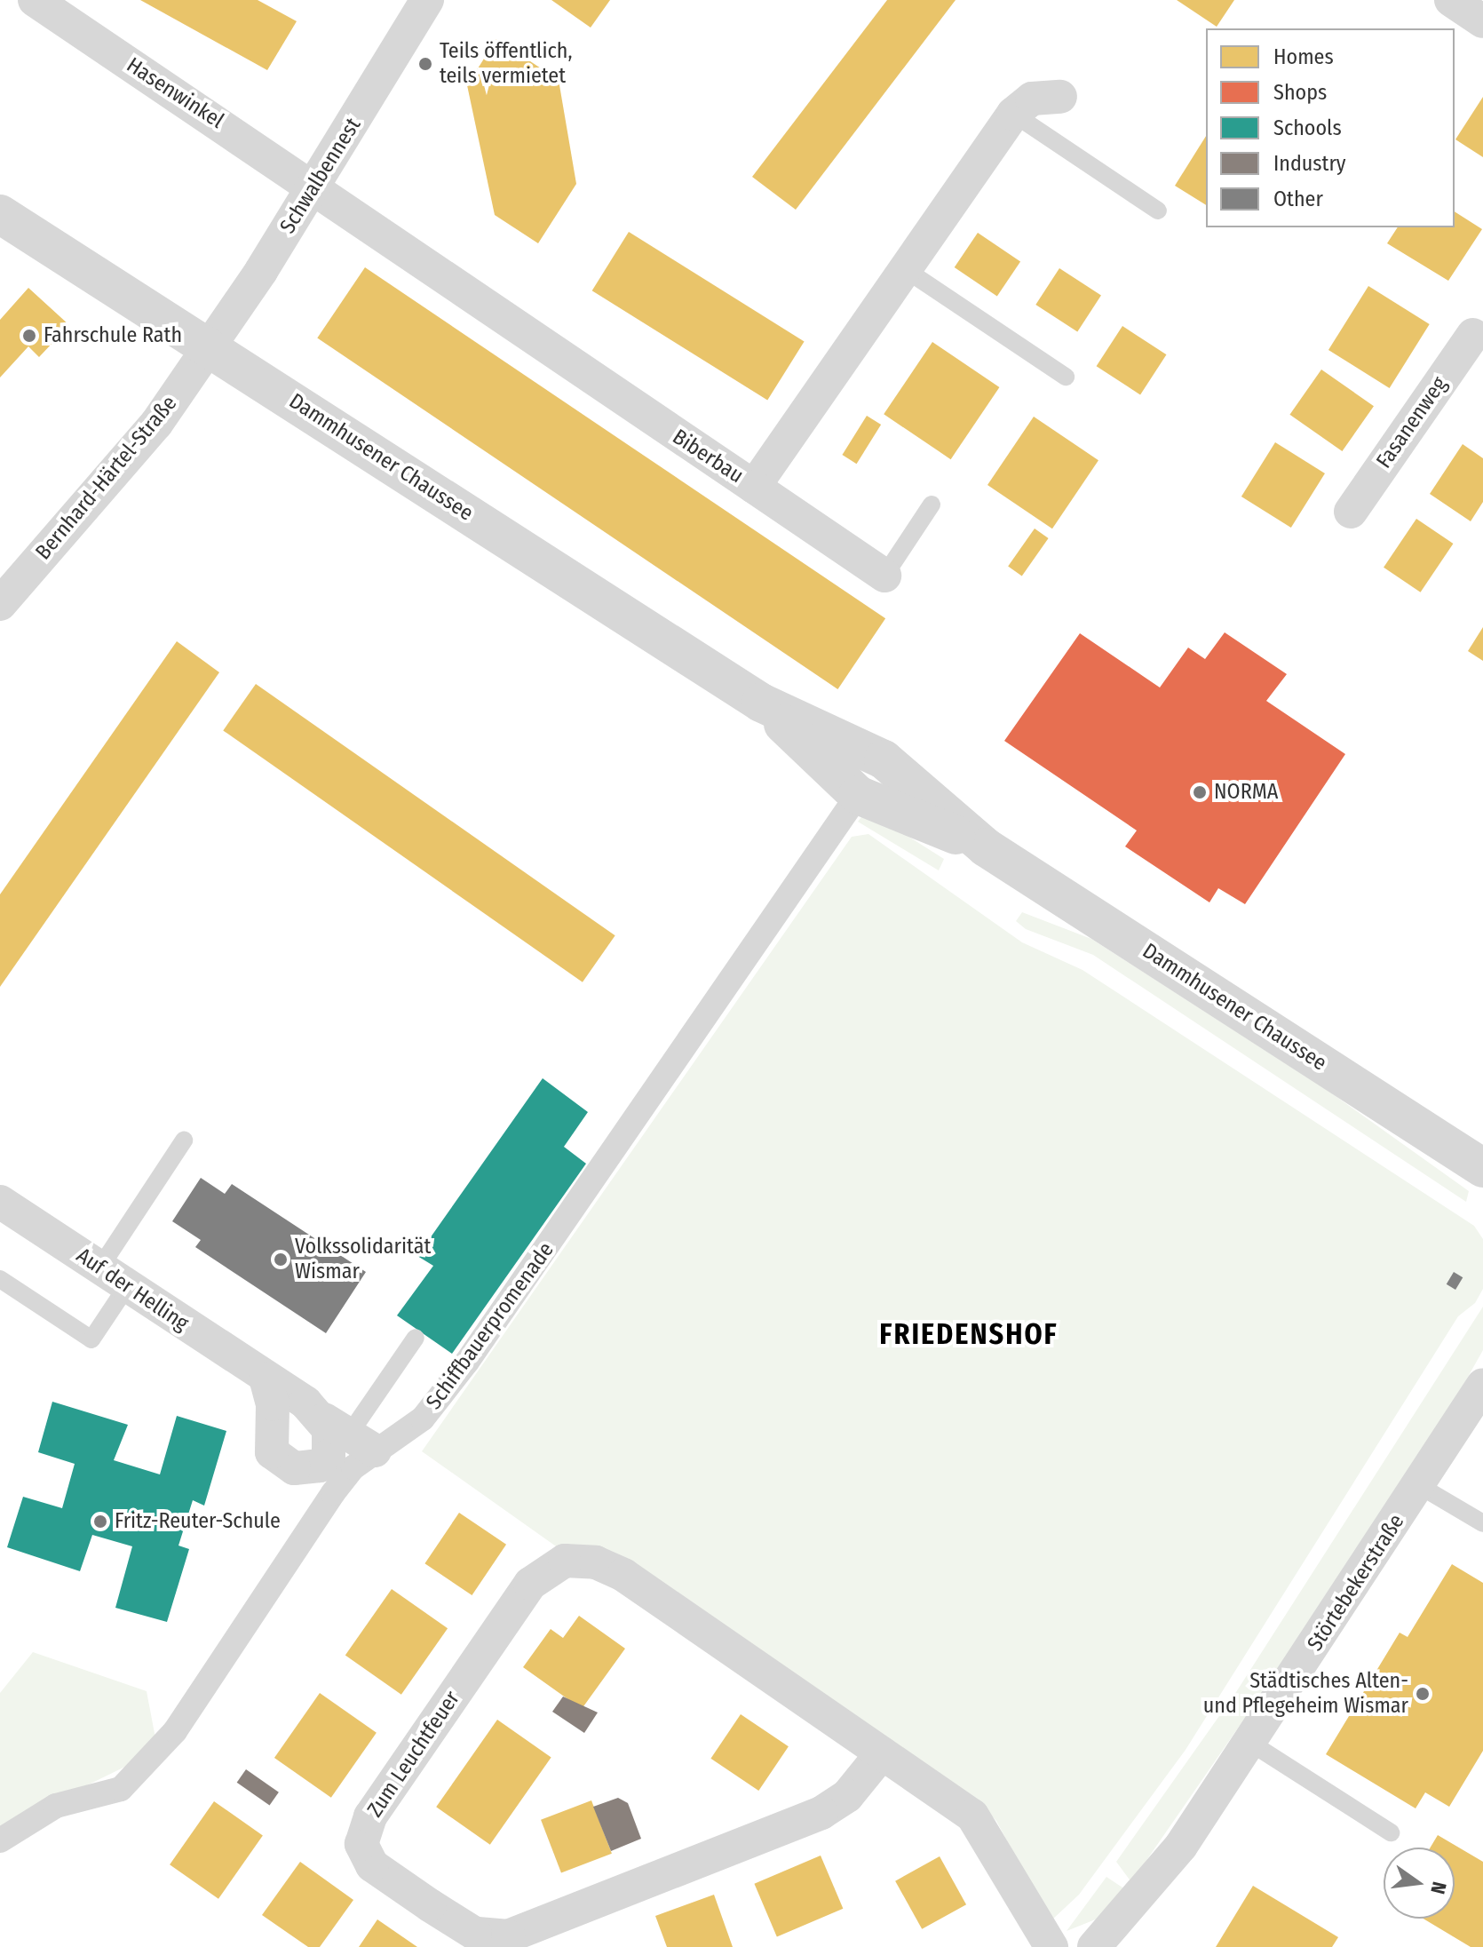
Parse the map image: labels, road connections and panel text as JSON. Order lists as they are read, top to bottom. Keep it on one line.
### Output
{"streets":{"street":["Hasenwinkel","Schwalbennest","Fasanenweg","Biberbau","Dammhusener Chaussee","Bernhard-Härtel-Straße","Auf der Helling","Schiffbauerpromenade","Störtebekerstraße","Zum Leuchtfeuer"]},"crossings":[["Hasenwinkel","Schwalbennest"],["Hasenwinkel","Biberbau"],["Schwalbennest","Biberbau"],["Schwalbennest","Dammhusener Chaussee"],["Schwalbennest","Bernhard-Härtel-Straße"],["Dammhusener Chaussee","Bernhard-Härtel-Straße"],["Dammhusener Chaussee","Schiffbauerpromenade"],["Auf der Helling","Schiffbauerpromenade"]],"districts":["FRIEDENSHOF"],"places":["Teils öffentlich, teils vermietet","Fahrschule Rath","NORMA","Volkssolidarität Wismar","Fritz-Reuter-Schule","Städtisches Alten- und Pflegeheim Wismar"],"legend":["Homes","Shops","Schools","Industry","Other"],"north":"right"}
